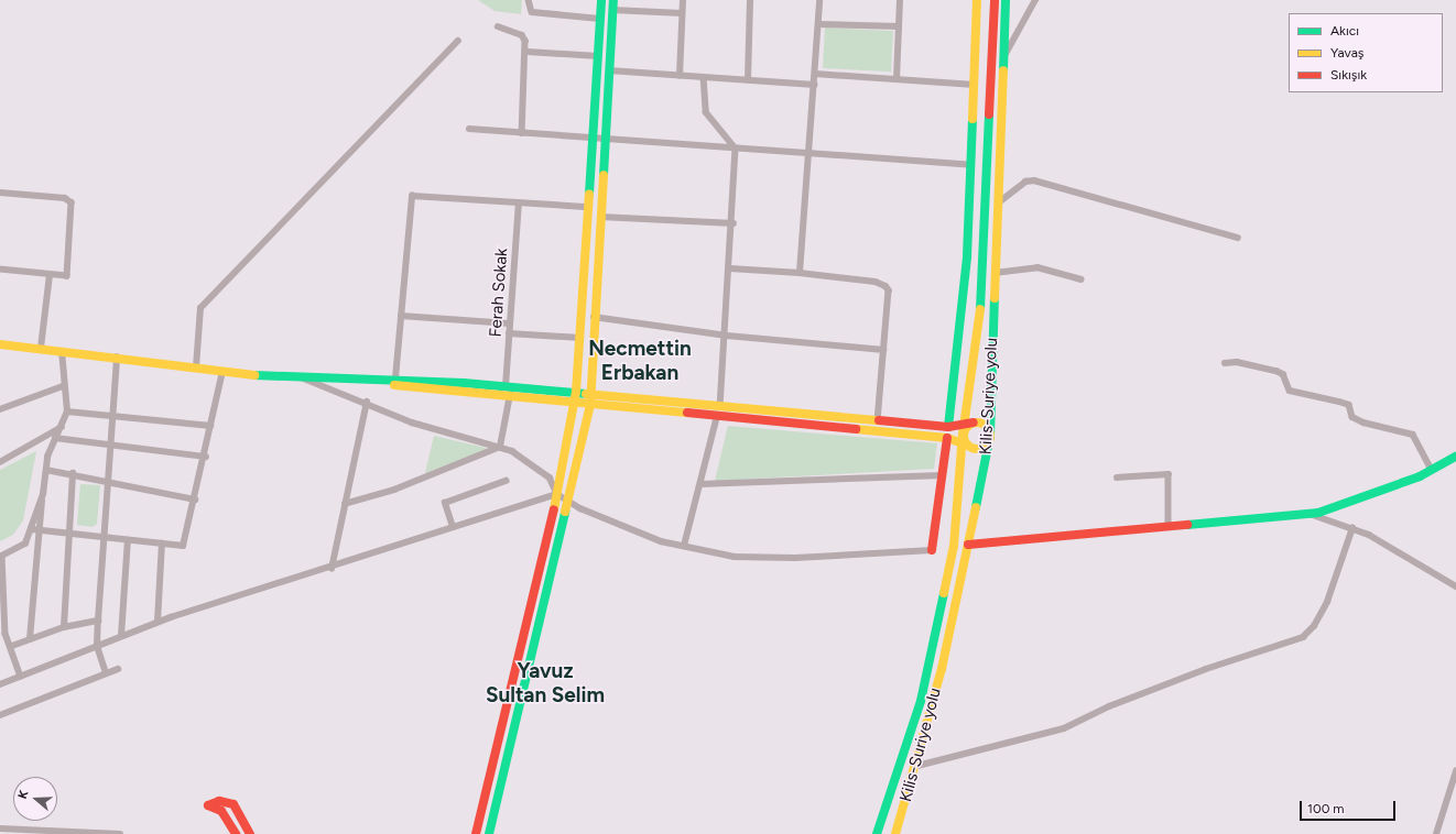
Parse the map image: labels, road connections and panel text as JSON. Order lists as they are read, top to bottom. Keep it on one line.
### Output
{"streets":{"main road":["Kilis-Suriye yolu"],"street":["Ferah Sokak"]},"districts":["Necmettin Erbakan","Yavuz Sultan Selim"],"legend":["Akıcı","Yavaş","Sıkışık"],"scale_bar":"100 m","north":"left"}
